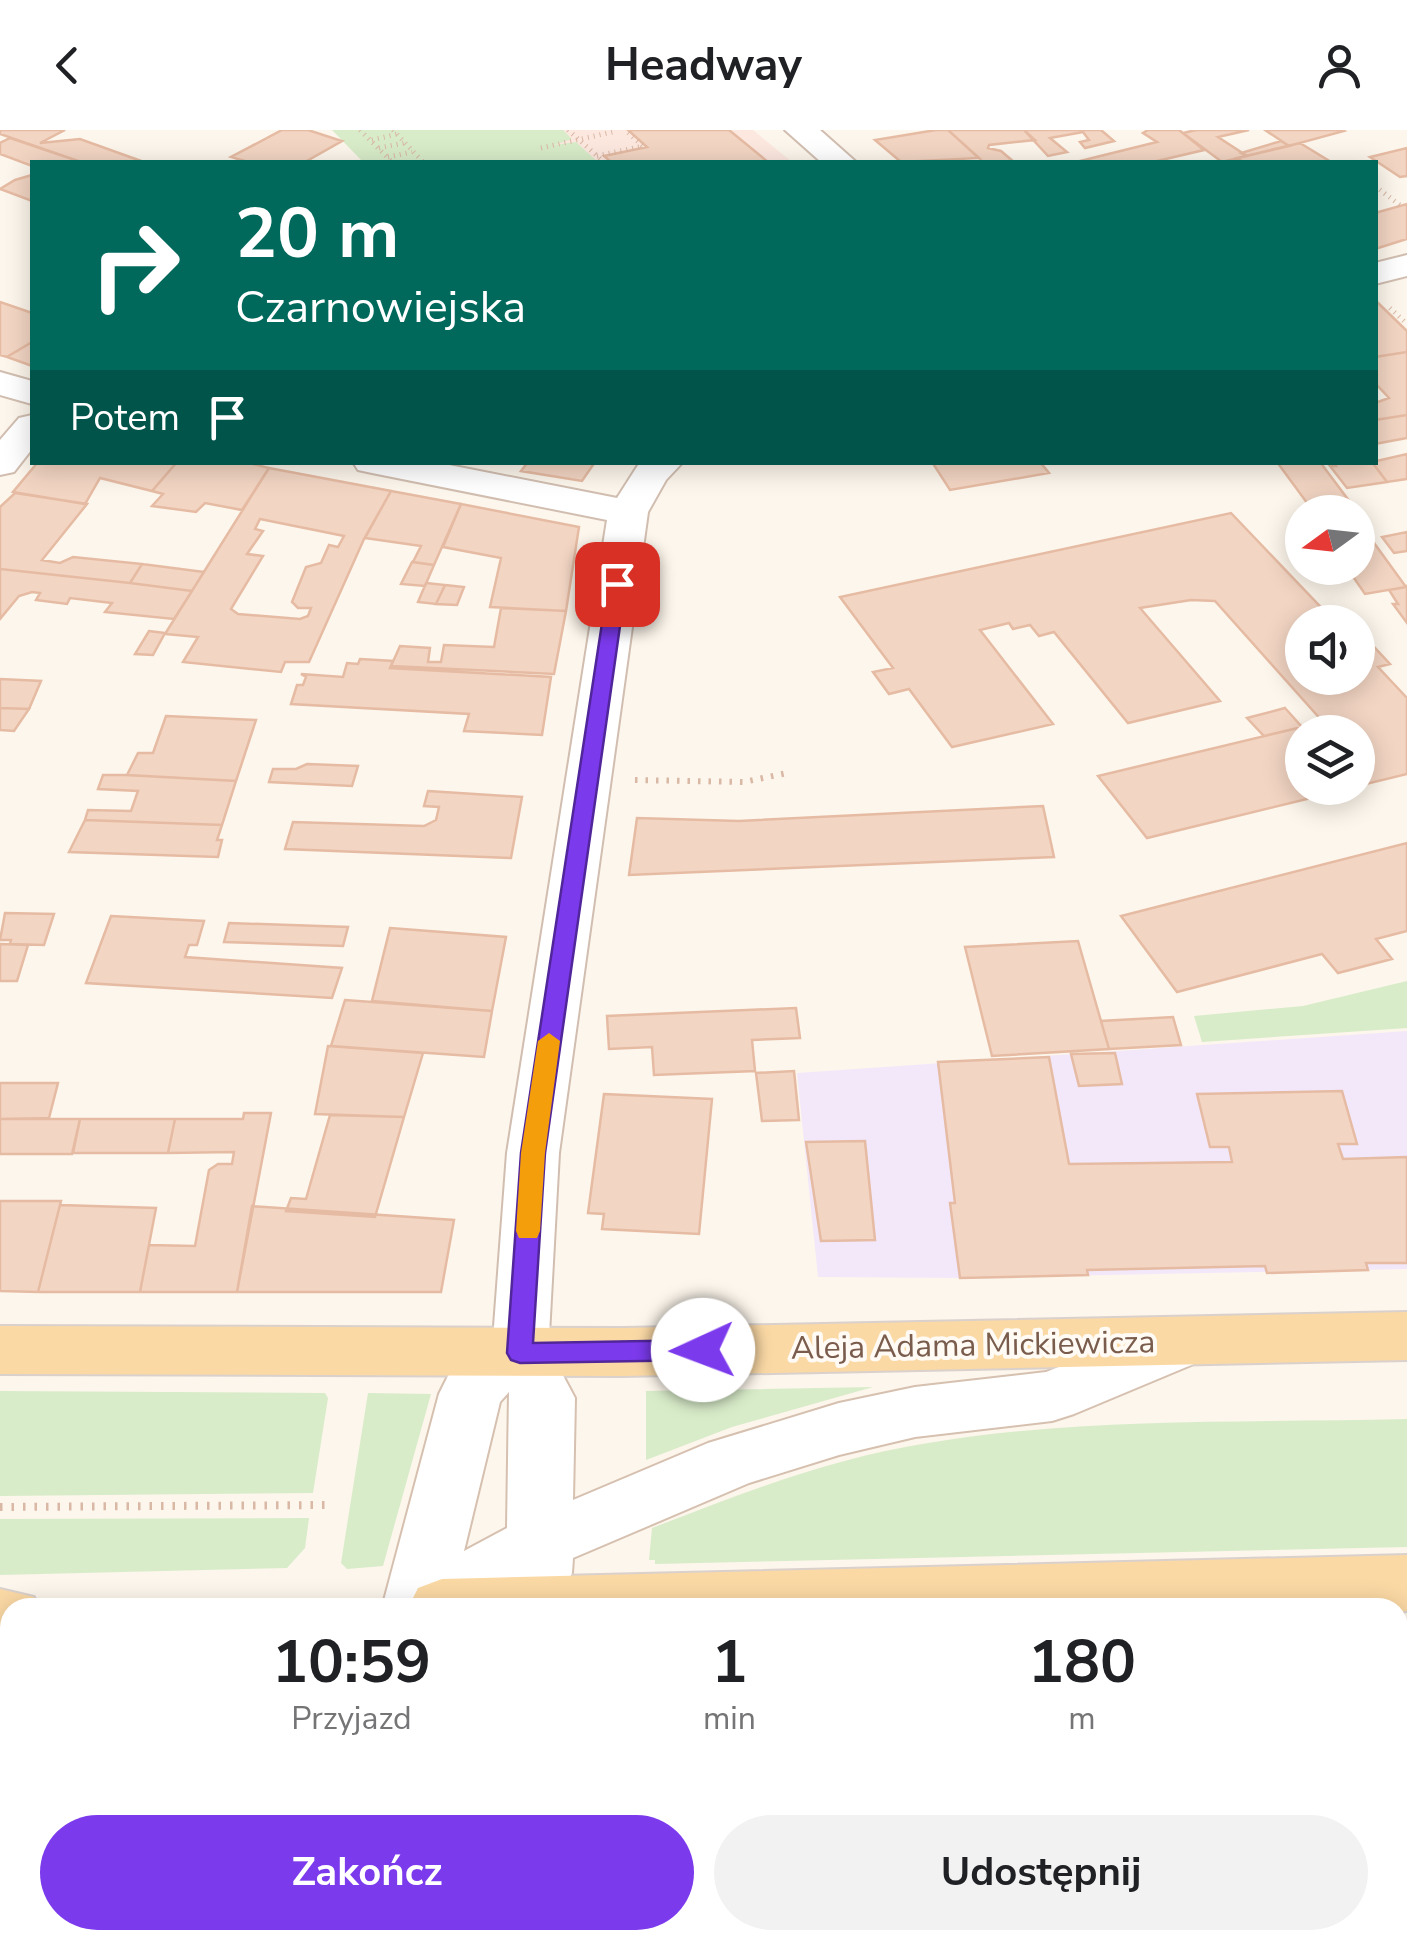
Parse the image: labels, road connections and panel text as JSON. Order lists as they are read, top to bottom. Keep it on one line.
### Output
{"streets":{"main road":["Aleja Adama Mickiewicza"]},"north":"left","page":{"header":"Headway","turn":["20 m","Czarnowiejska"],"then":"Potem","eta":["10:59","Przyjazd","1","min","180","m"],"buttons":["Zakończ","Udostępnij"]}}
